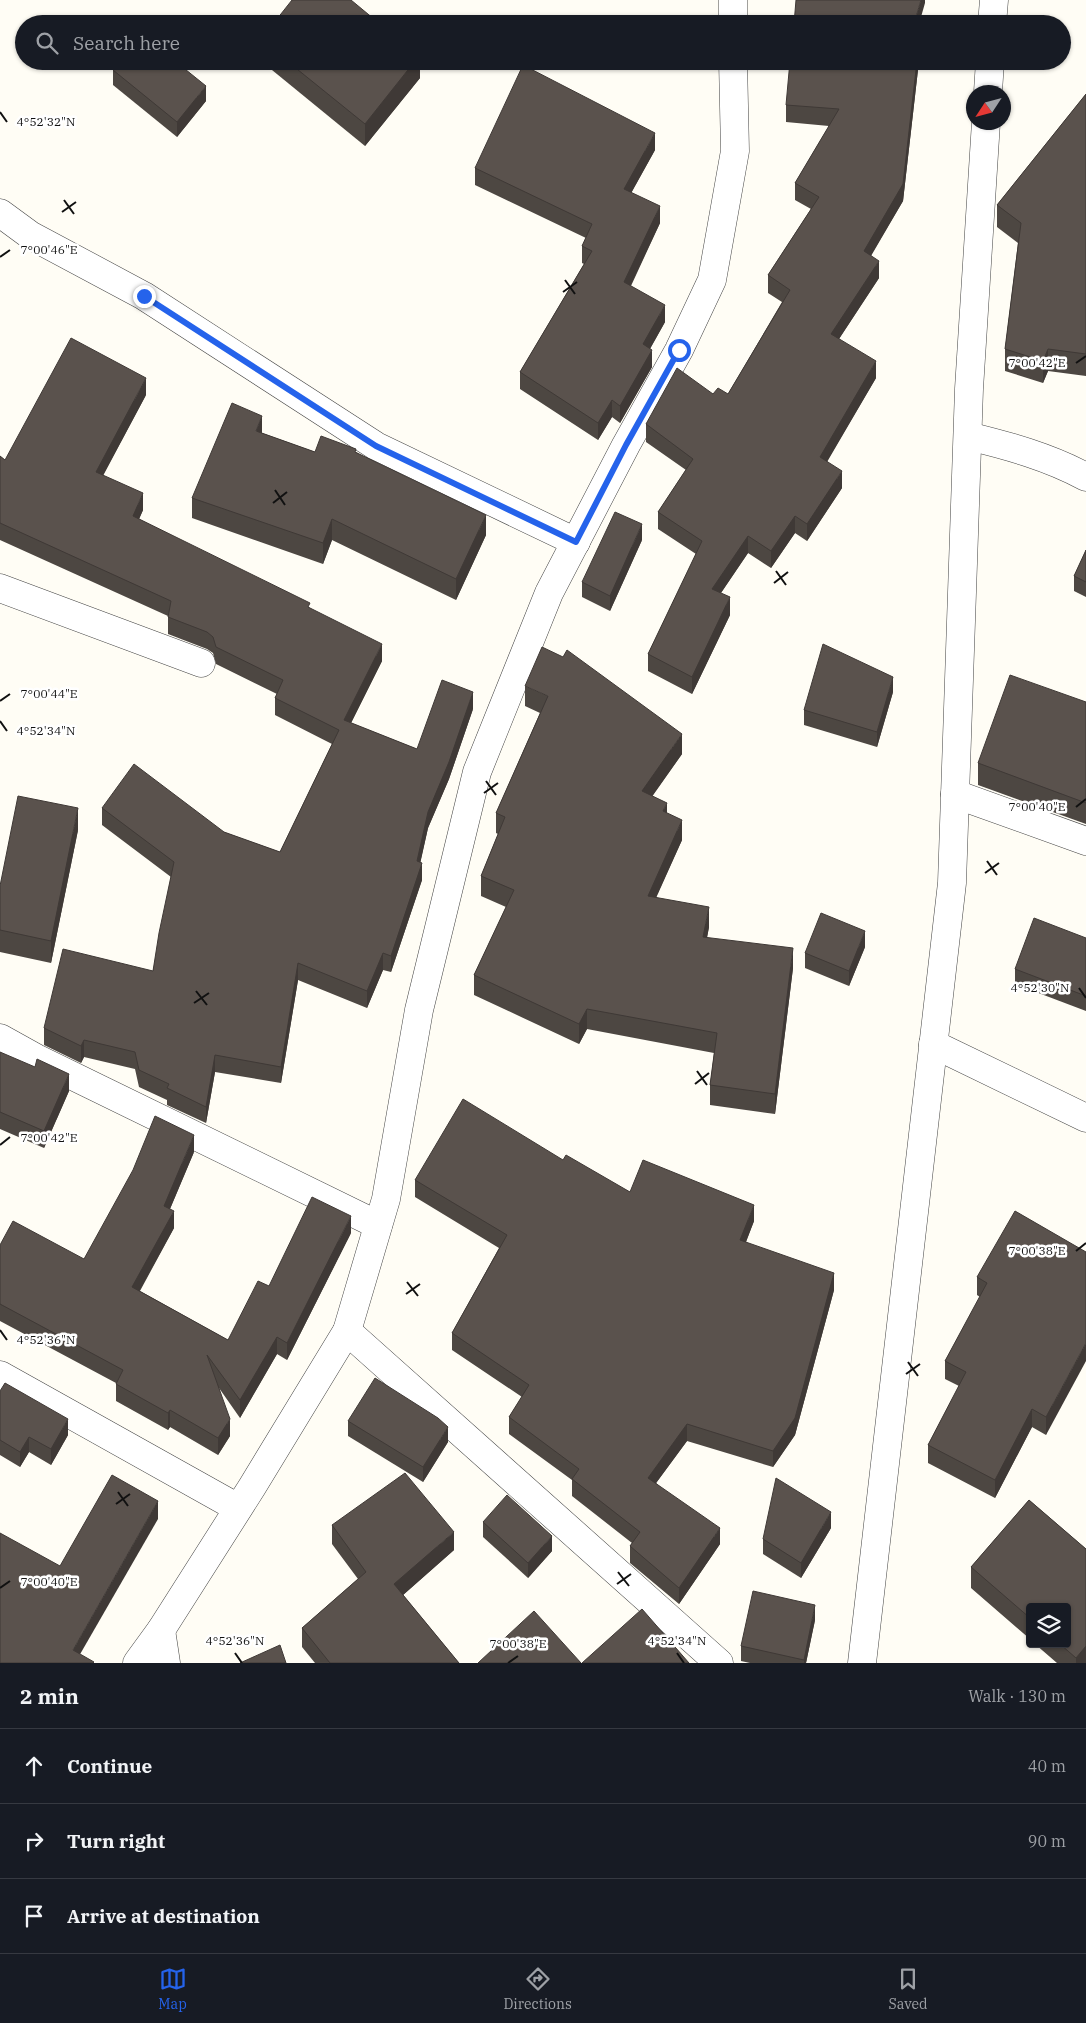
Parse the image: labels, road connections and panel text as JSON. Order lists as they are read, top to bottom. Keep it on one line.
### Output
{"north":"bottom left","page":{"search":"Search here","heading":["2 min","Walk · 130 m"],"list":[["Continue","40 m"],["Turn right","90 m"],"Arrive at destination"],"nav":["Map","Directions","Saved"]},"coordinates":["4°52'32\"N","7°00'46\"E","7°00'42\"E","7°00'44\"E","4°52'34\"N","7°00'40\"E","4°52'30\"N","7°00'38\"E","4°52'36\"N"]}
